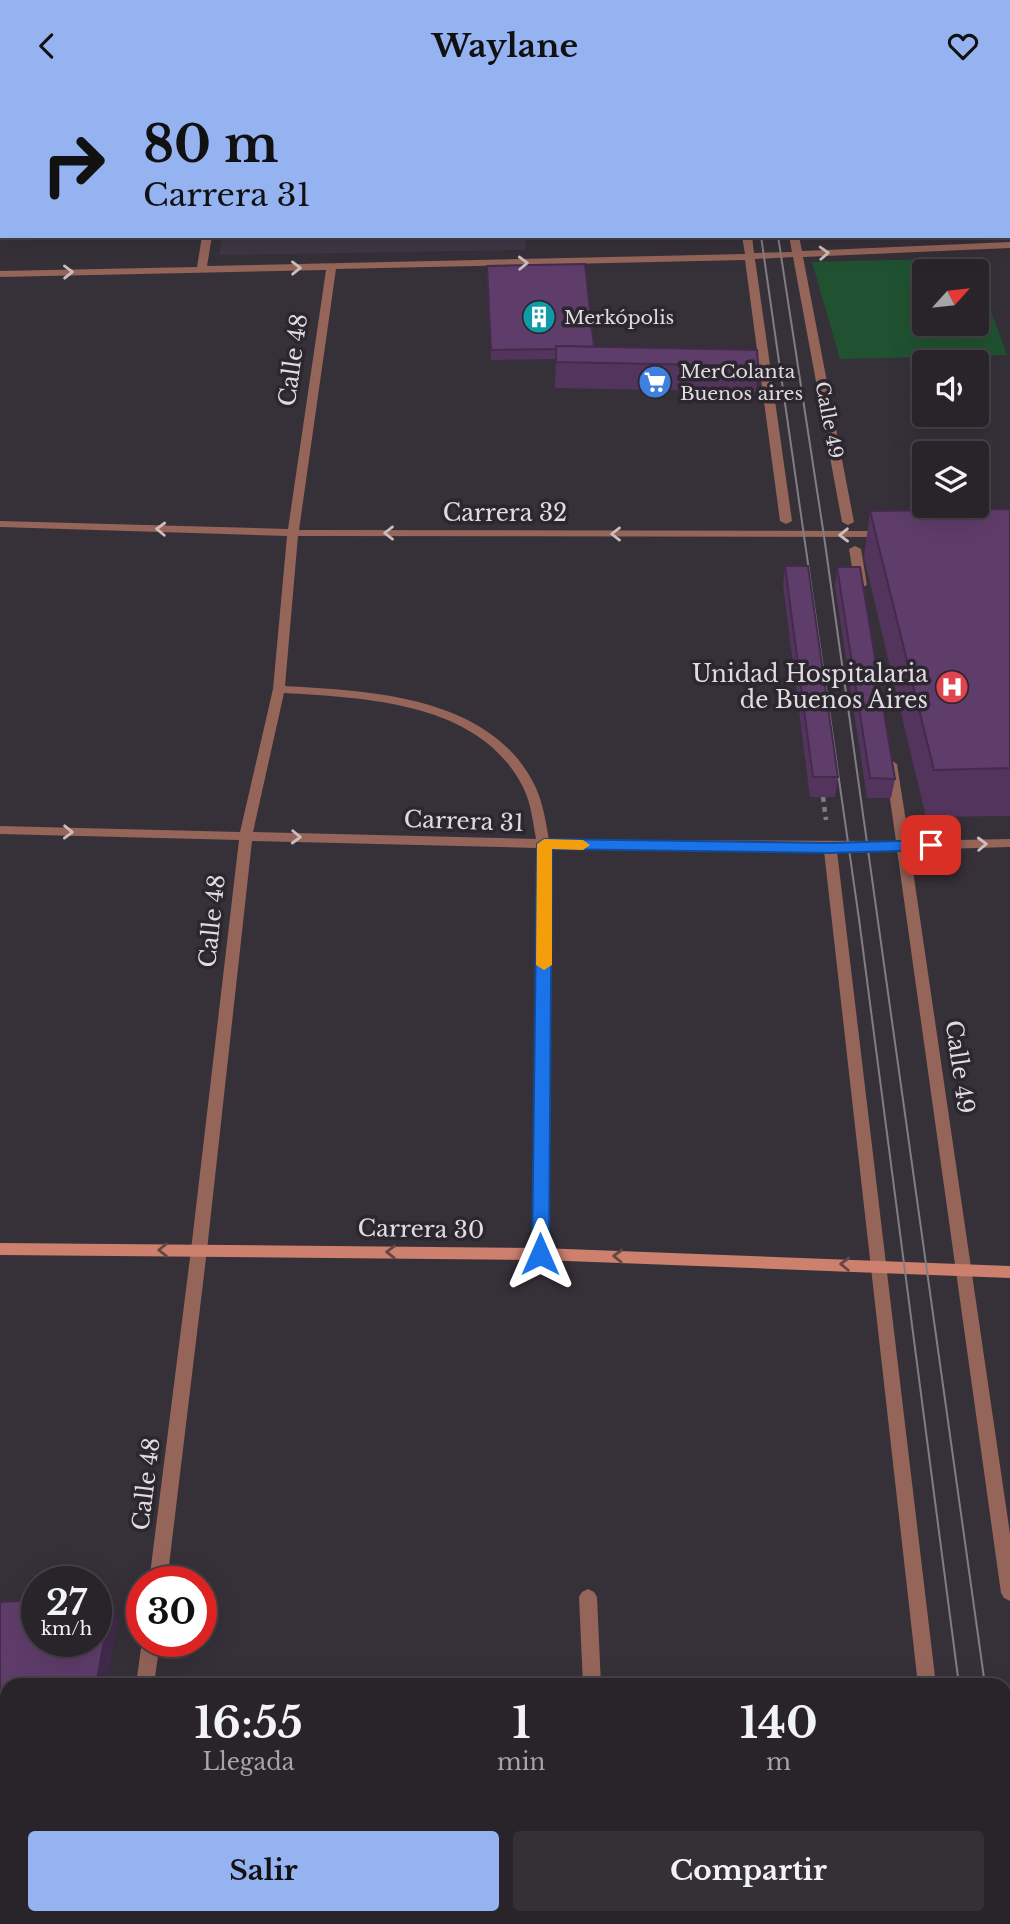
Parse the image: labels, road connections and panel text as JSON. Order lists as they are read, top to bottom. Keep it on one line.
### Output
{"streets":{"street":["Calle 48","Calle 49","Carrera 32","Carrera 31","Carrera 30"]},"crossings":[["Calle 48","Carrera 32"],["Calle 48","Carrera 31"],["Calle 48","Carrera 30"],["Calle 49","Carrera 31"],["Calle 49","Carrera 30"]],"one_way":["Carrera 32","Carrera 31","Carrera 30"],"places":{"building":["Merkópolis"],"supermarket":["MerColanta Buenos aires"],"hospital":["Unidad Hospitalaria de Buenos Aires"]},"north":"top right","page":{"header":"Waylane","turn":["80 m","Carrera 31"],"speed":"27 km/h","limit":"30","eta":["16:55","Llegada","1","min","140","m"],"buttons":["Salir","Compartir"]}}
